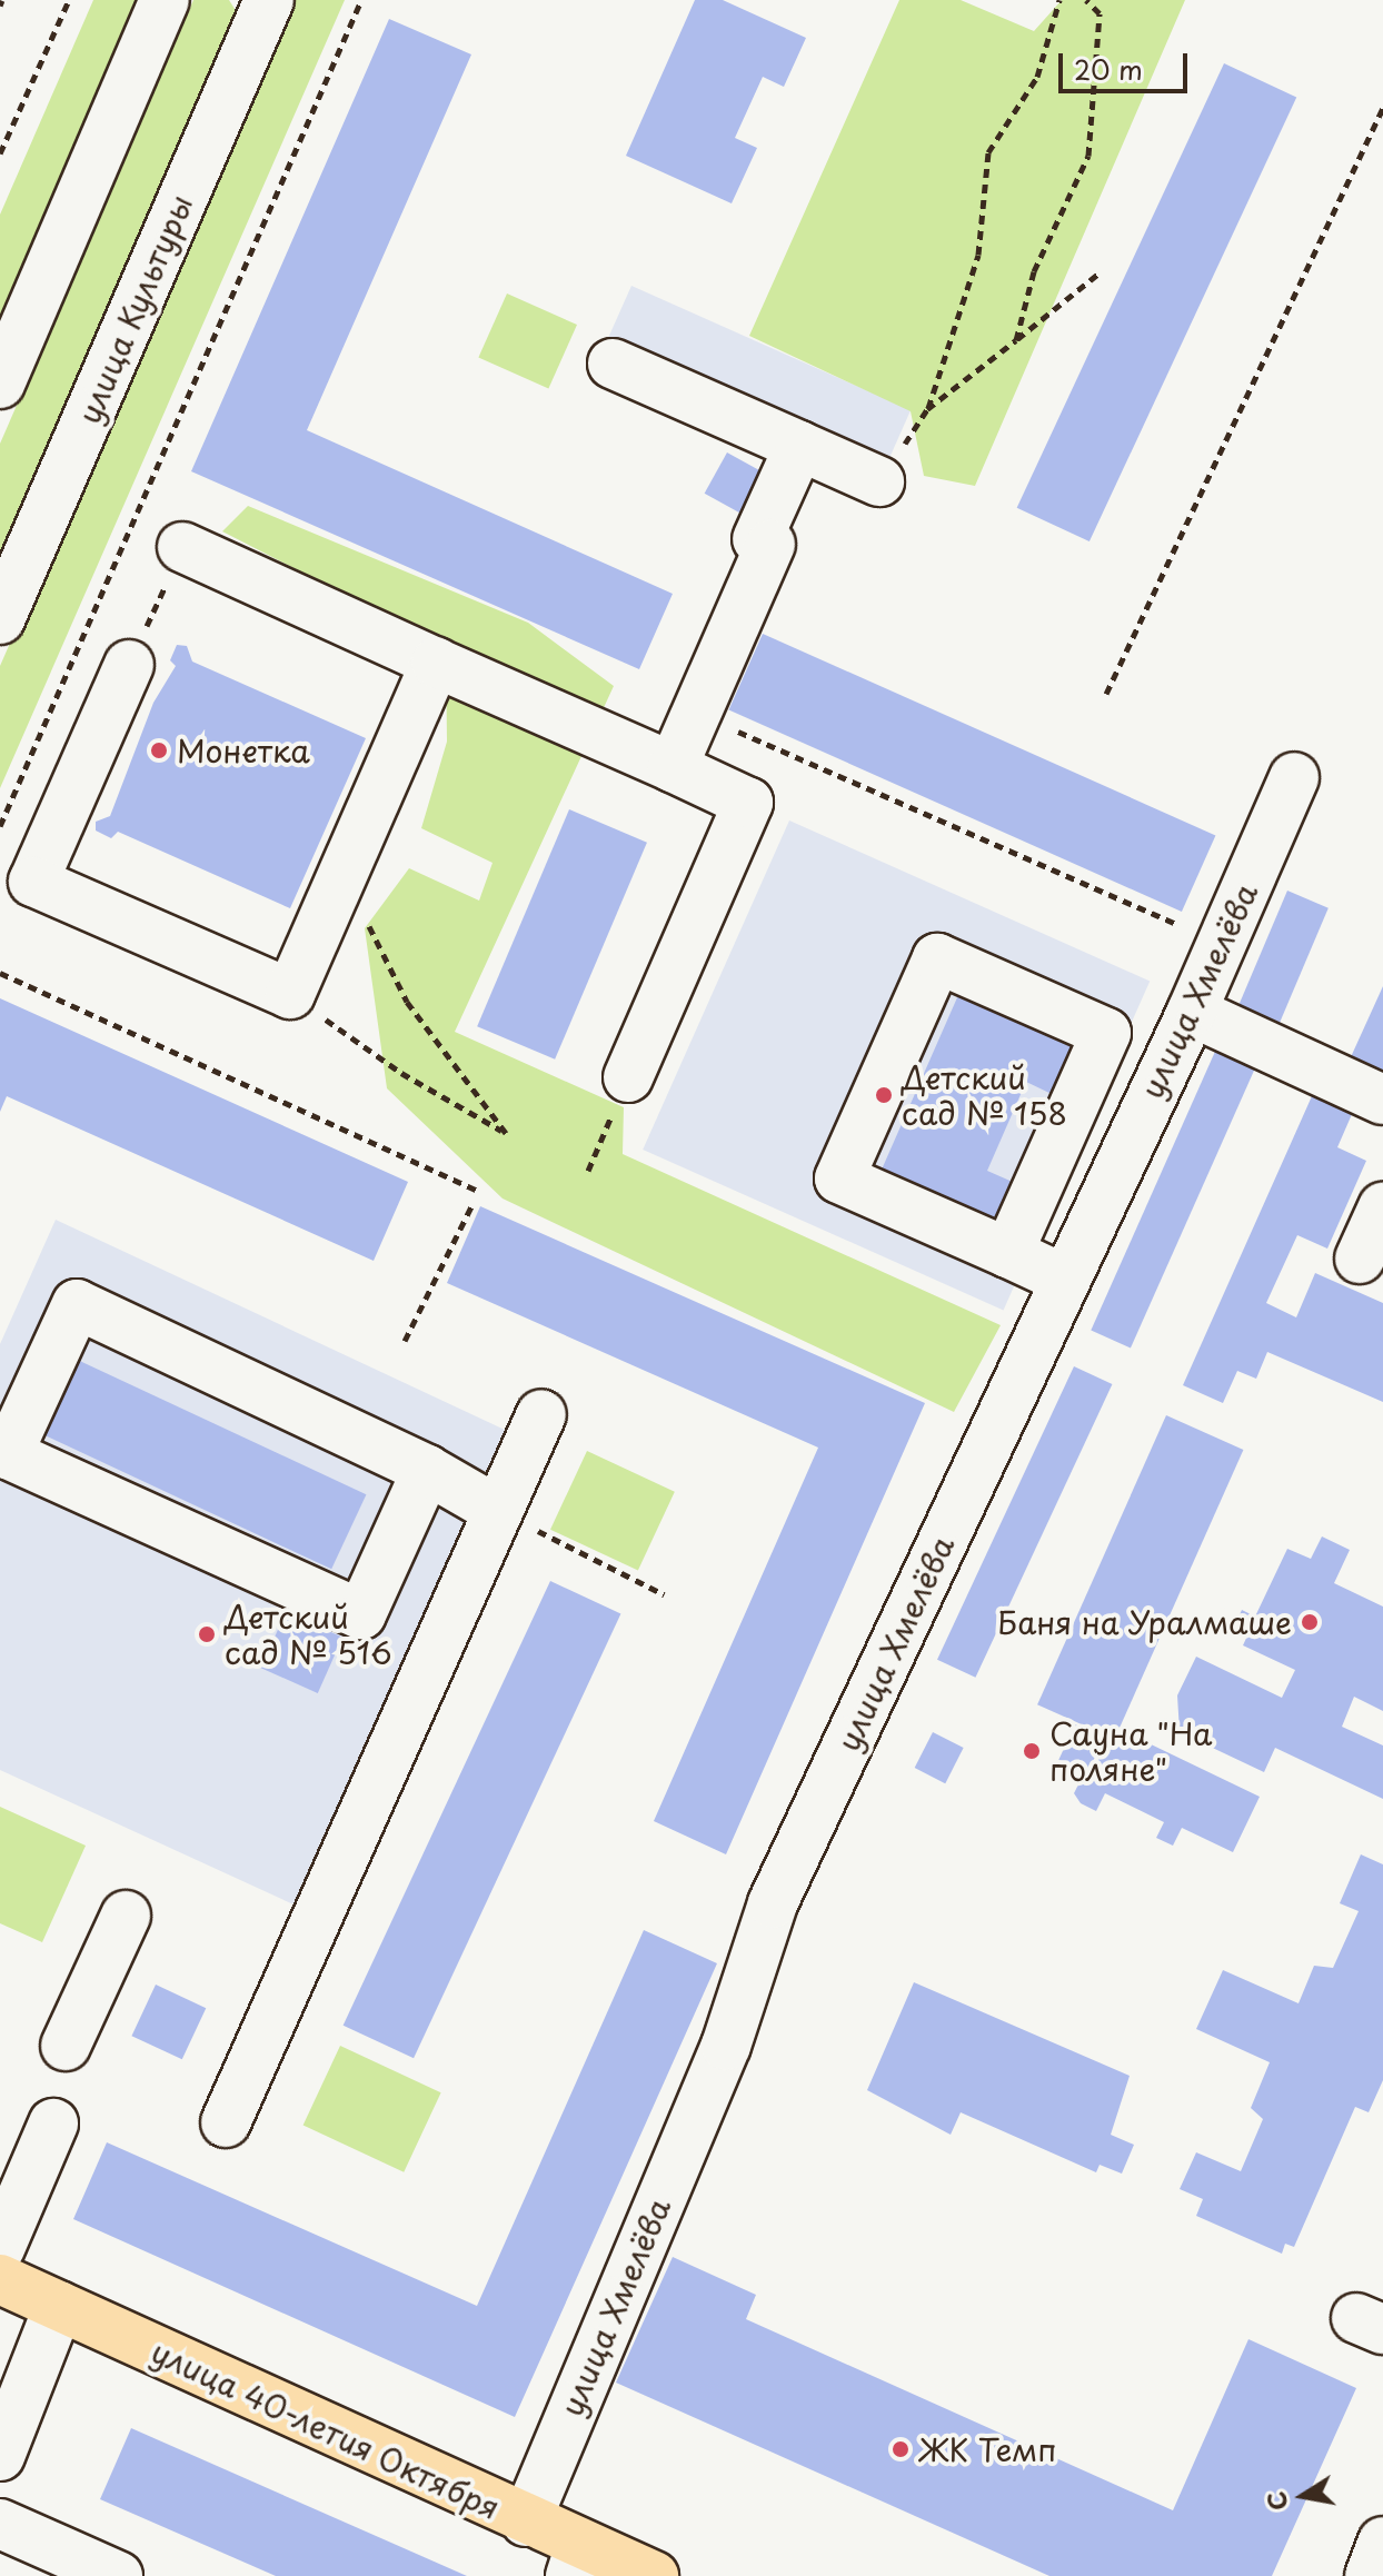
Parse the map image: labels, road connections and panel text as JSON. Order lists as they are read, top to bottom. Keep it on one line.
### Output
{"streets":{"main road":["улица 40-летия Октября"],"street":["улица Культуры","улица Хмелёва"]},"crossings":[["улица Хмелёва","улица 40-летия Октября"]],"places":["Монетка","Детский сад № 158","Баня на Уралмаше","Детский сад № 516","Сауна \"На поляне\"","ЖК Темп"],"scale_bar":"20 m","north":"left"}
